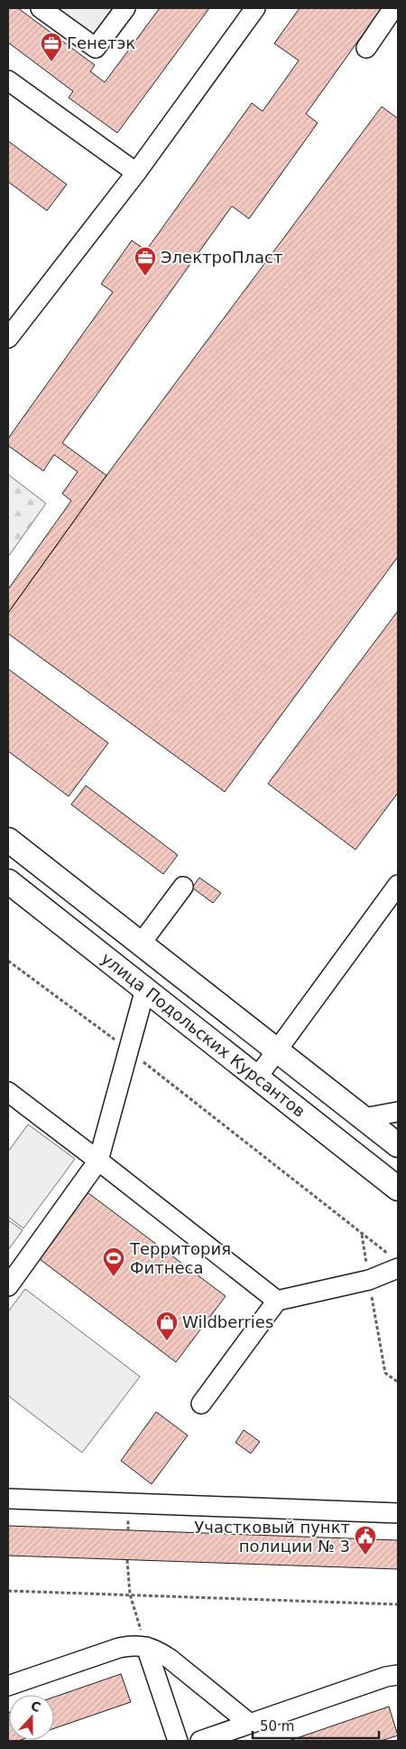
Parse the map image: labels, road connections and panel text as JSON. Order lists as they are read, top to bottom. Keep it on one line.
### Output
{"streets":{"main road":["улица Подольских Курсантов"]},"places":{"office":["Генетэк","ЭлектроПласт"],"sports":["Территория Фитнеса"],"shop":["Wildberries"],"public building":["Участковый пункт полиции № 3"]},"scale_bar":"50 m","north":"top"}
